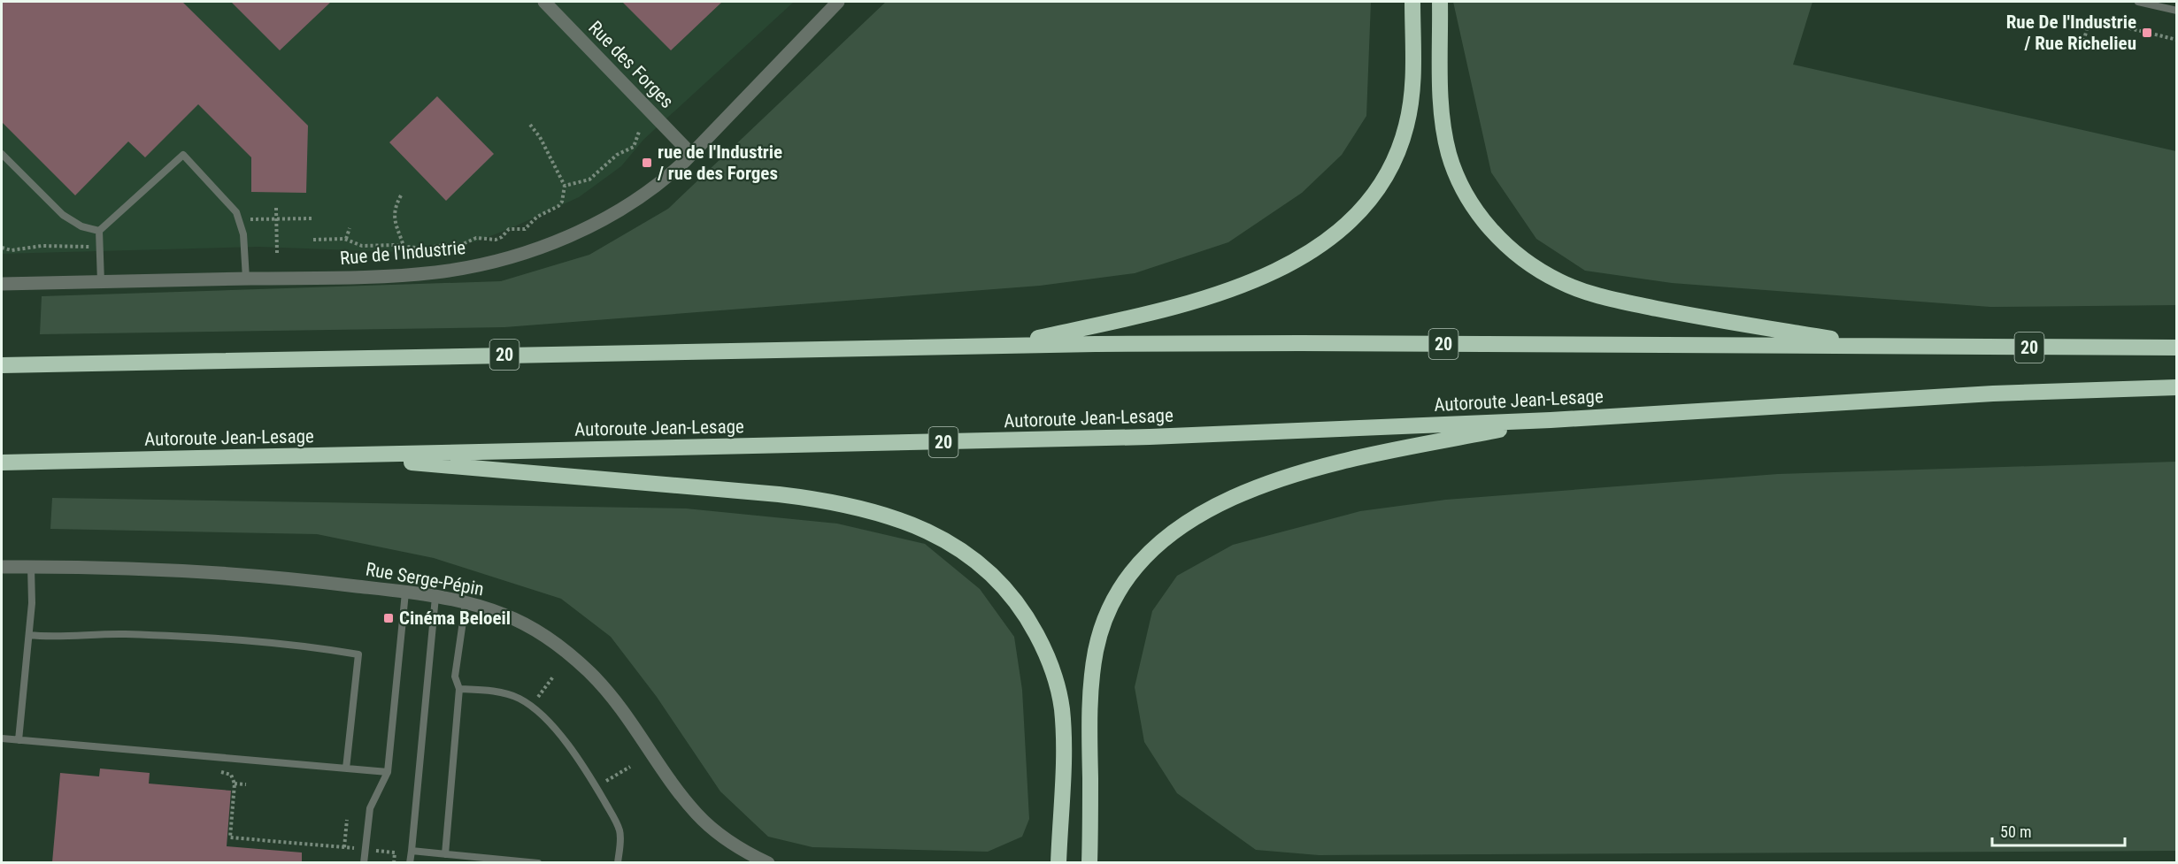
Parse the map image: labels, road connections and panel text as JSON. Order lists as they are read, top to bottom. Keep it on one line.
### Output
{"streets":{"highway":["20","Autoroute Jean-Lesage"],"street":["Rue des Forges","Rue de l'Industrie","Rue Serge-Pépin"]},"crossings":[["Rue des Forges","Rue de l'Industrie"]],"places":{"transit":["Rue De l'Industrie / Rue Richelieu","rue de l'Industrie / rue des Forges","Cinéma Beloeil"]},"scale_bar":"50 m"}
